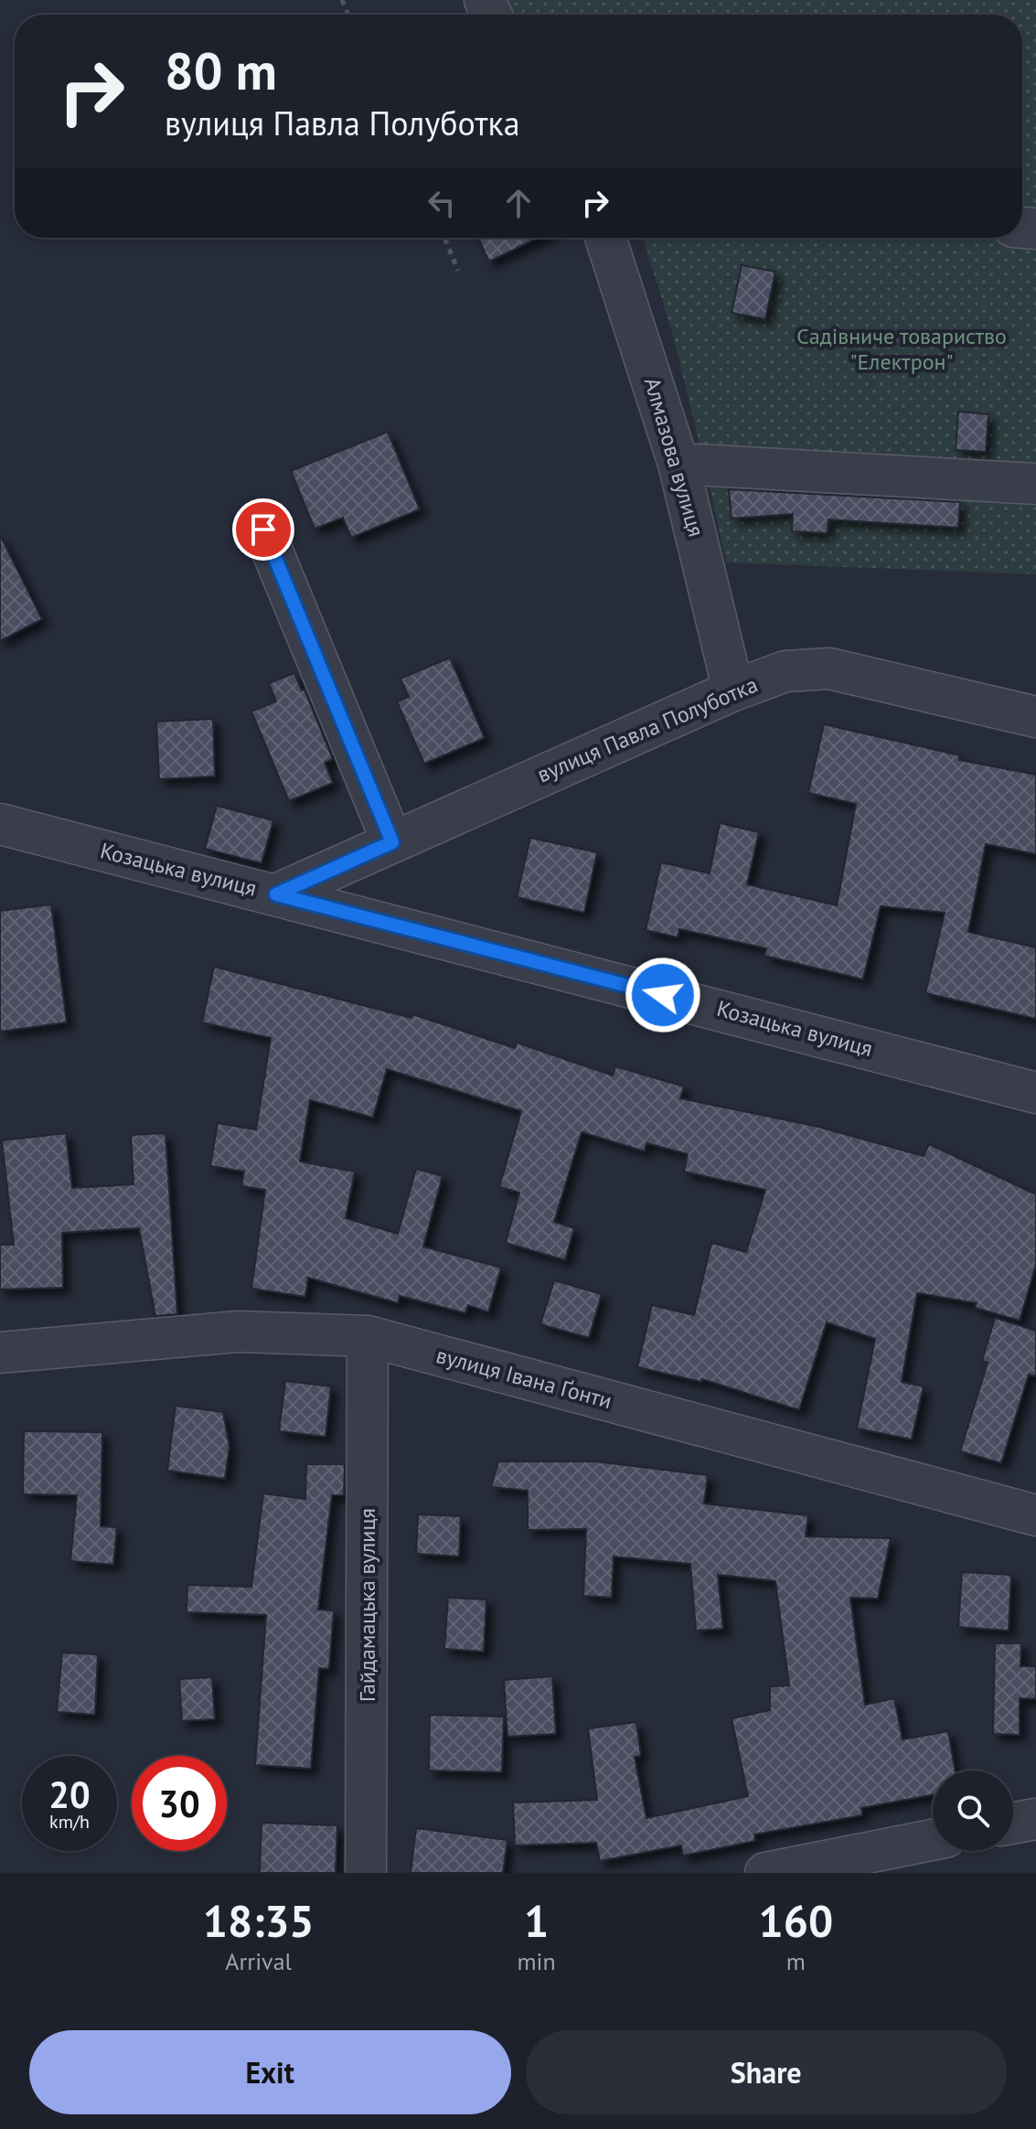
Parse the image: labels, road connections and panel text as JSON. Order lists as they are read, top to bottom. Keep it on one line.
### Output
{"streets":{"street":["Алмазова вулиця","вулиця Павла Полуботка","Козацька вулиця","вулиця Івана Ґонти","Гайдамацька вулиця"]},"crossings":[["Алмазова вулиця","вулиця Павла Полуботка"],["вулиця Павла Полуботка","Козацька вулиця"],["вулиця Івана Ґонти","Гайдамацька вулиця"]],"parks":["Садівниче товариство \"Електрон\""],"page":{"turn":["80 m","вулиця Павла Полуботка"],"speed":"20 km/h","limit":"30","eta":["18:35","Arrival","1","min","160","m"],"buttons":["Exit","Share"]}}
